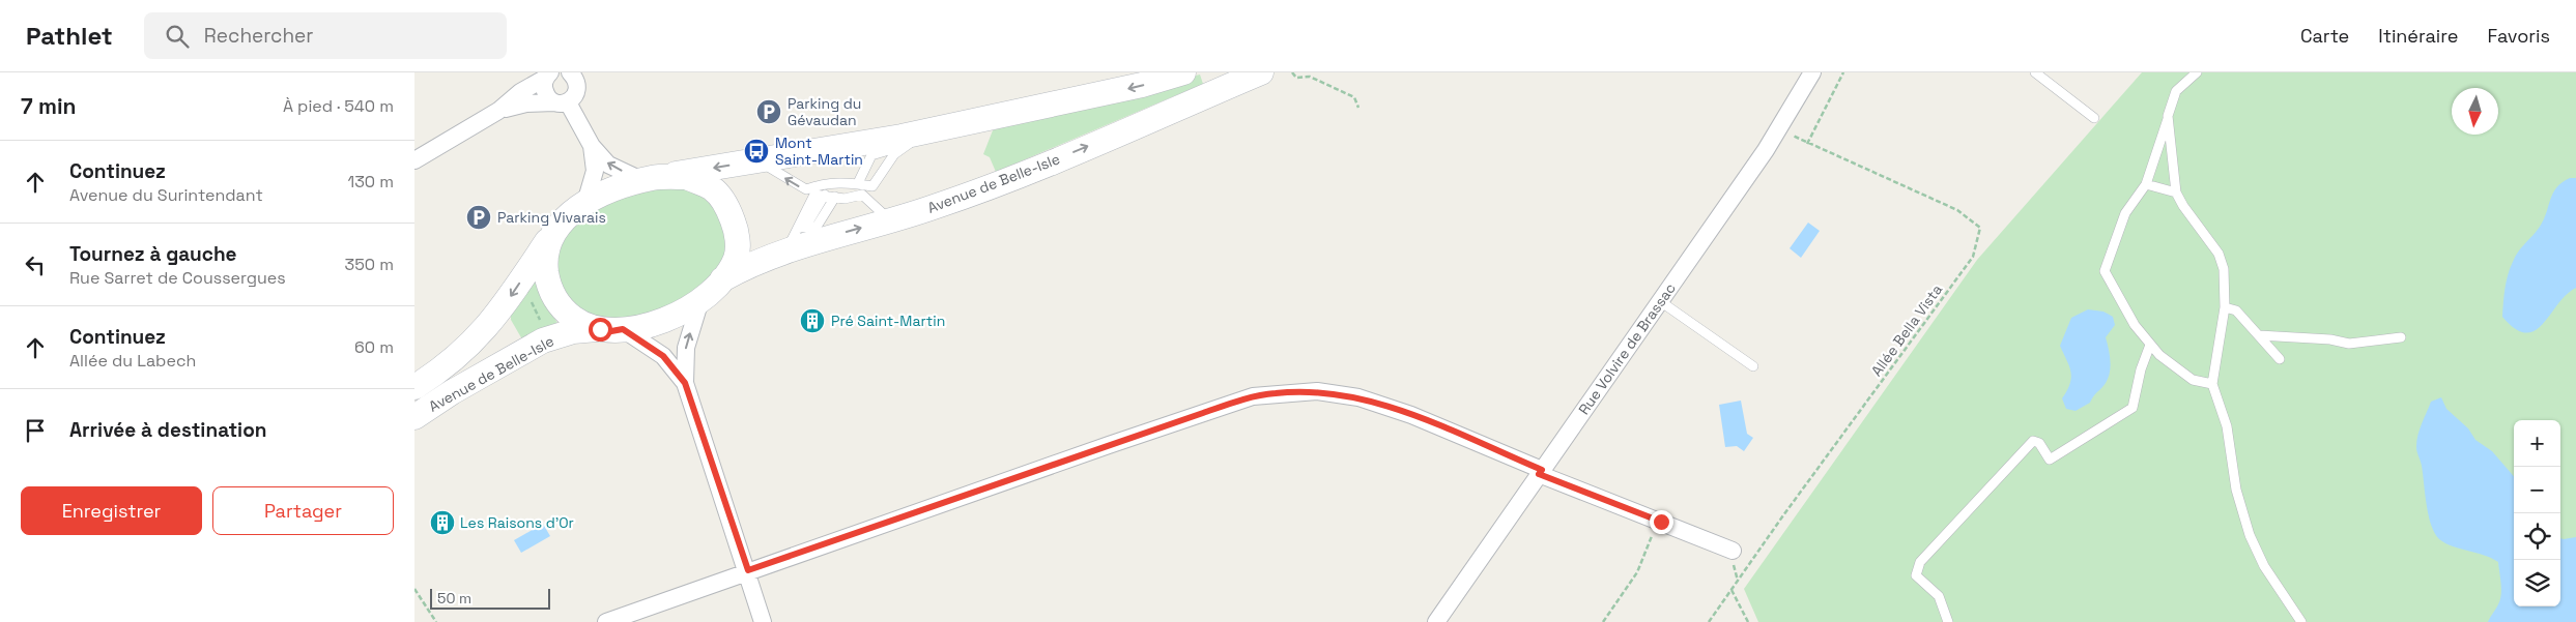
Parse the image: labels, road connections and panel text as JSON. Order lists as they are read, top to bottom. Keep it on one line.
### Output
{"streets":{"street":["Avenue de Belle-Isle","Rue Volvire de Brassac"],"path":["Allée Bella Vista"]},"crossings":[["Allée Bella Vista","Rue Volvire de Brassac"]],"places":{"parking":["Parking du Gévaudan","Parking Vivarais"],"bus stop":["Mont Saint-Martin"],"building":["Pré Saint-Martin","Les Raisons d'Or"]},"scale_bar":"50 m","north":"bottom","page":{"header":"Pathlet","search":"Rechercher","nav":["Carte","Itinéraire","Favoris"],"heading":["7 min","À pied · 540 m"],"list":[["Continuez","Avenue du Surintendant","130 m"],["Tournez à gauche","Rue Sarret de Coussergues","350 m"],["Continuez","Allée du Labech","60 m"],"Arrivée à destination"],"map_buttons":["+","−"],"buttons":["Enregistrer","Partager"],"scale":"50 m"}}
